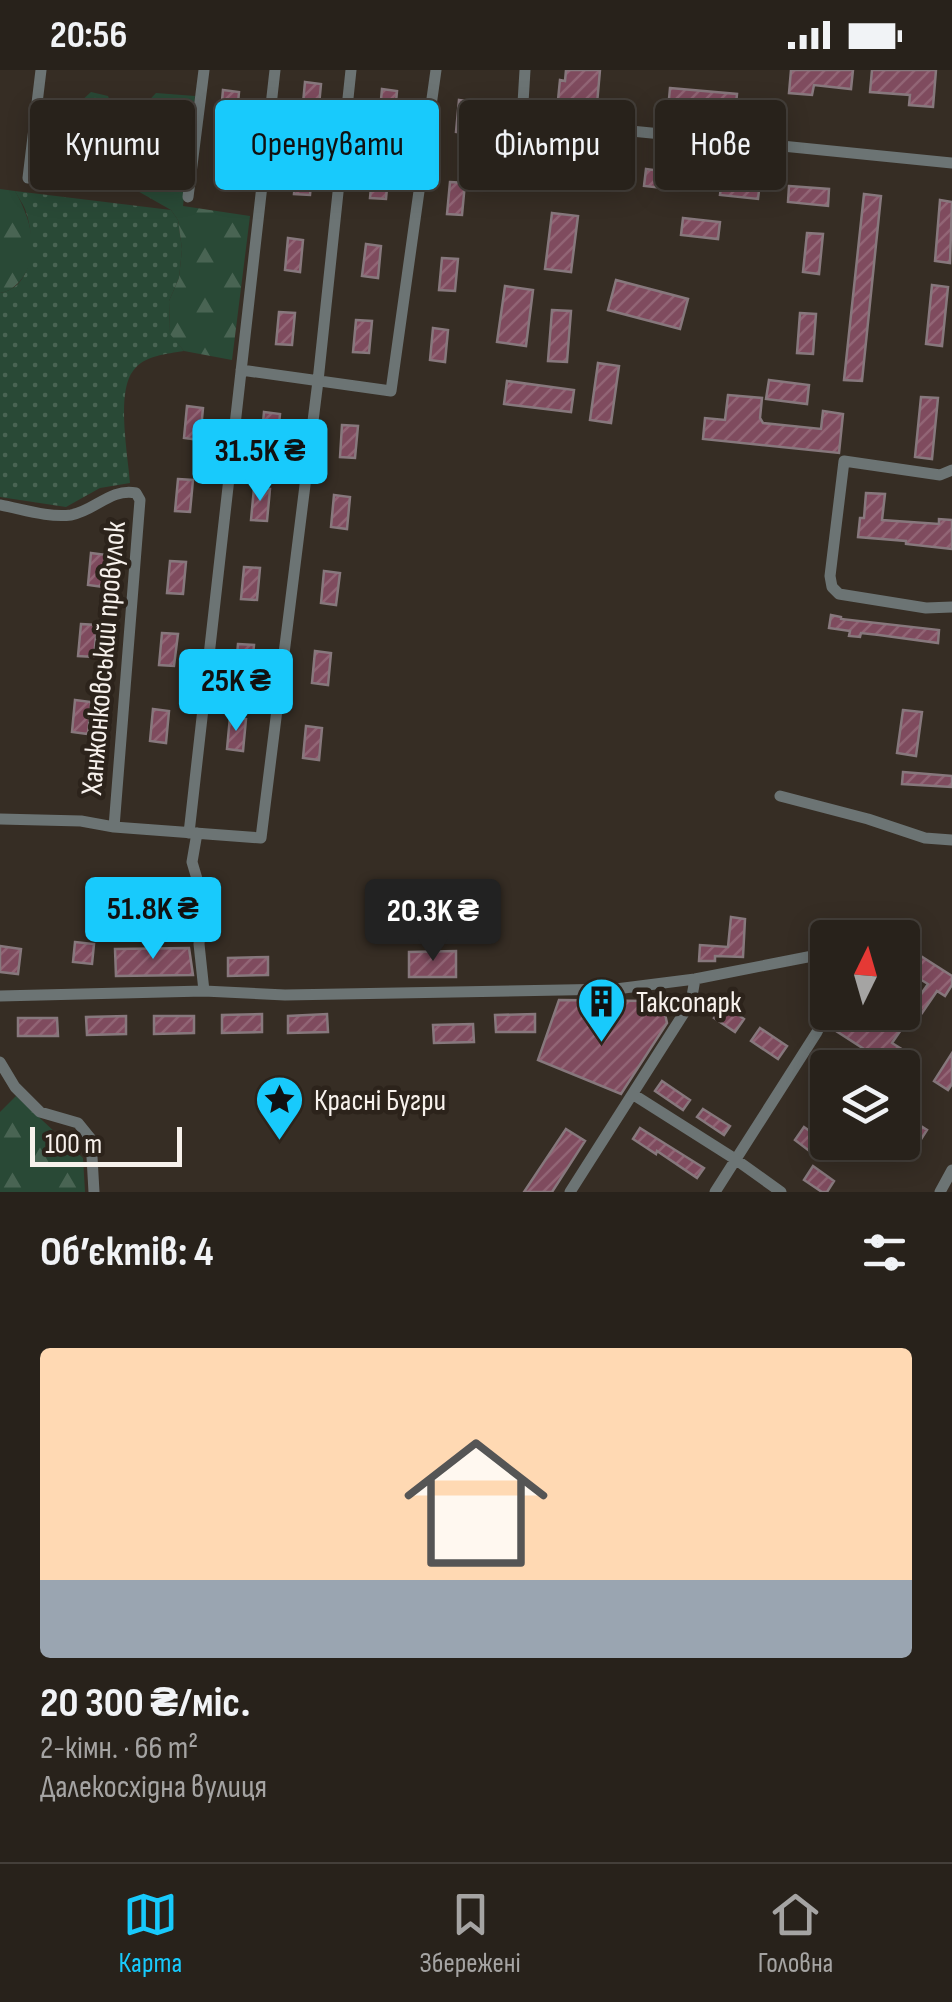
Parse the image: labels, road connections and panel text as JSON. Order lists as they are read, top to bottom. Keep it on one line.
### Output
{"streets":{"street":["Ханжонковський провулок"]},"places":{"building":["Таксопарк"],"place":["Красні Бугри"]},"scale_bar":"100 m","north":"top","page":{"status":"20:56","chip":["Купити","Орендувати","Фільтри","Нове"],"price":["31.5K ₴","25K ₴","51.8K ₴","20.3K ₴"],"scale":"100 m","heading":"Об’єктів: 4","list":[{"name":"20 300 ₴/міс.","note":"2-кімн. · 66 m² · Далекосхідна вулиця"}],"tabs":["Карта","Збережені","Головна"]}}
